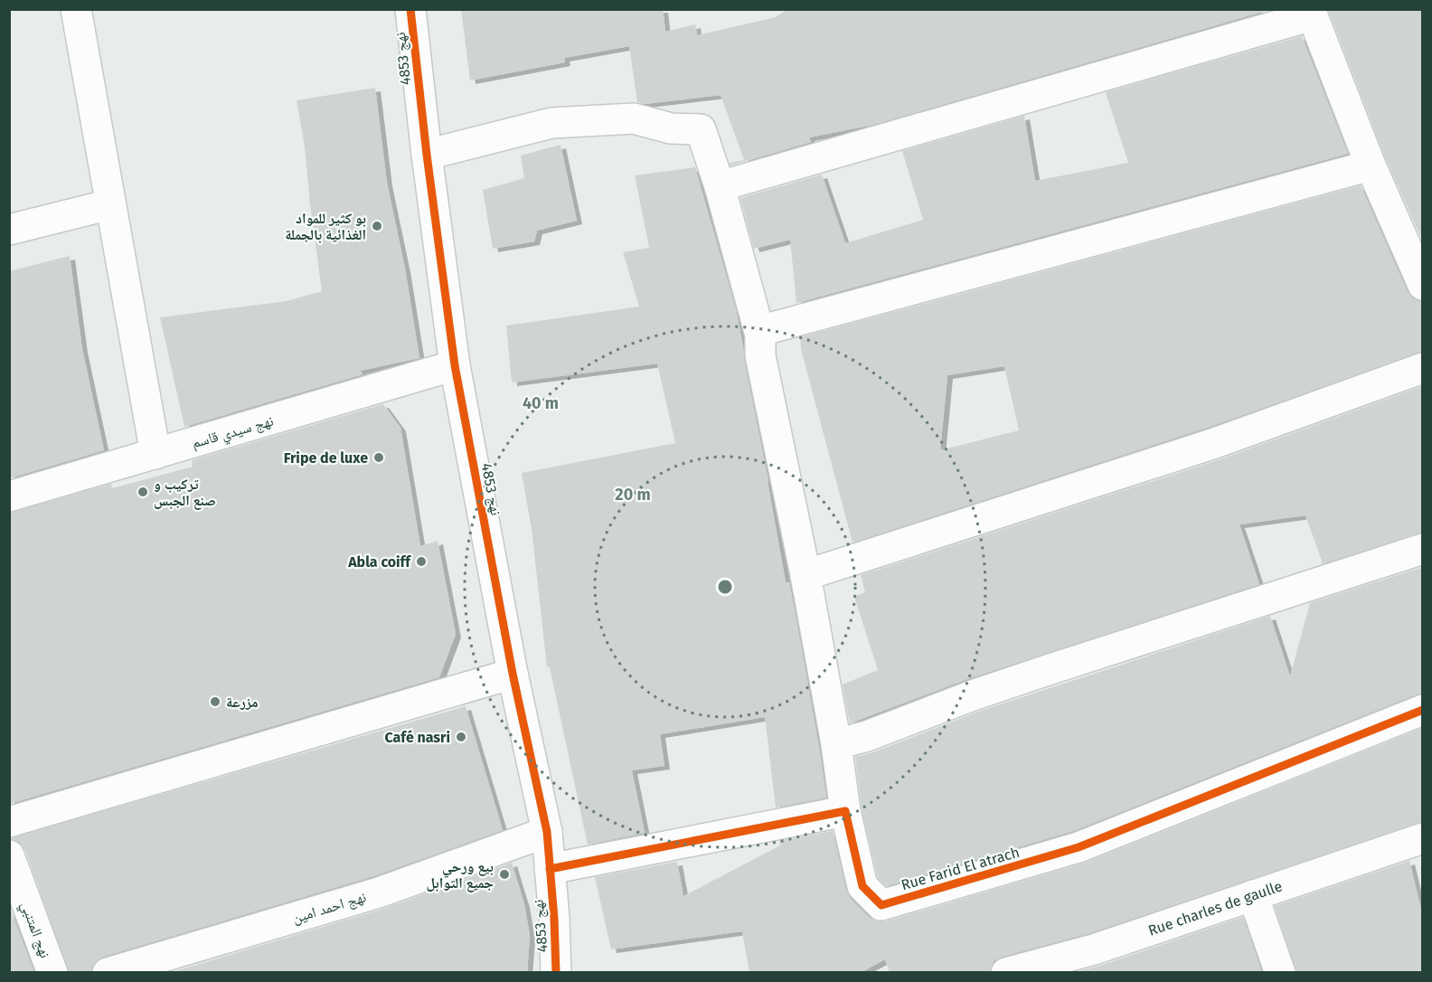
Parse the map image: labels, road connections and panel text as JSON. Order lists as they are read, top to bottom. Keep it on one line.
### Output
{"streets":{"street":["نهج 4853","نهج سيدي قاسم","Rue Farid El atrach","نهج احمد امين","Rue charles de gaulle","نهج المتنبي"]},"crossings":[["نهج 4853","نهج سيدي قاسم"],["نهج 4853","نهج احمد امين"]],"places":["بو كثير للمواد الغذائية بالجملة","Fripe de luxe","تركيب و صنع الجبس","Abla coiff","مزرعة","Café nasri","بيع ورحي جميع التوابل"],"rings":["40 m","20 m"]}
